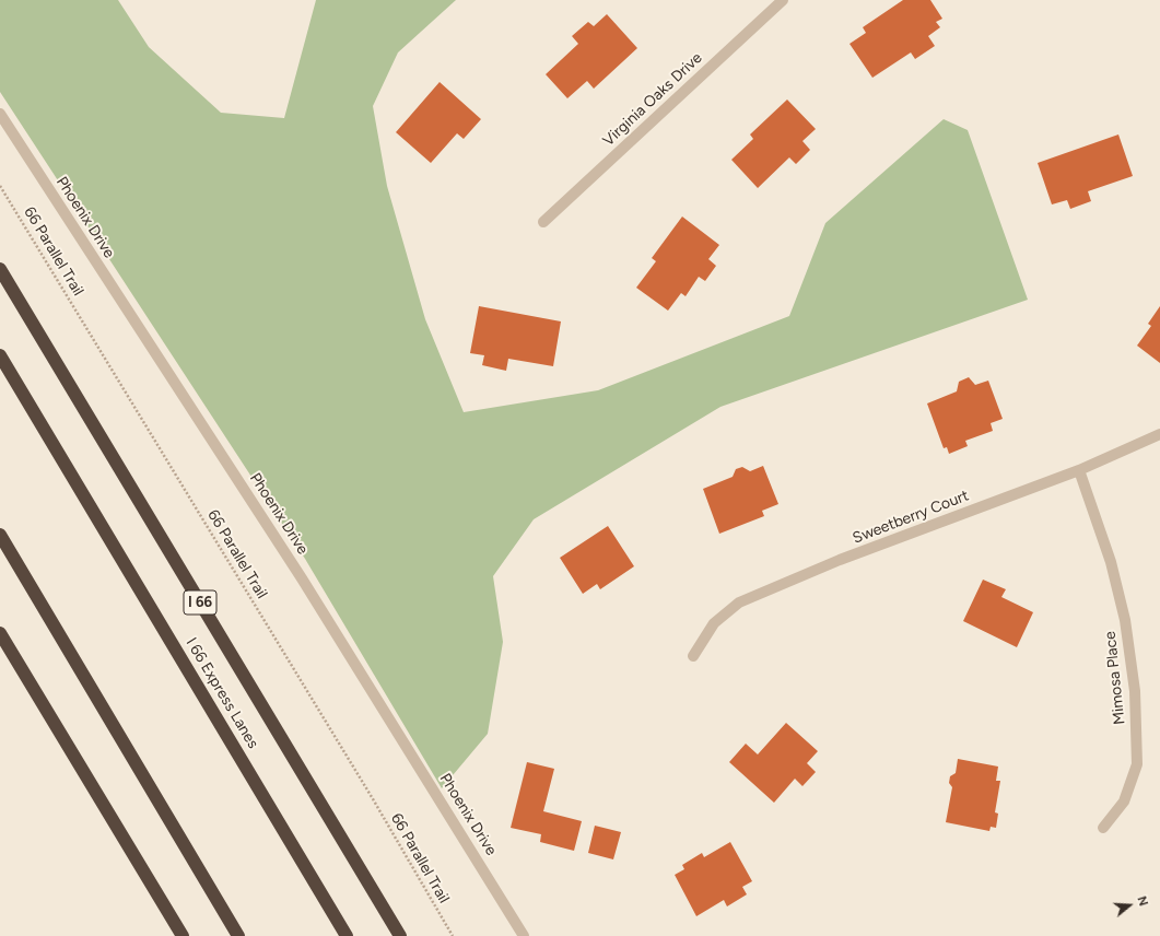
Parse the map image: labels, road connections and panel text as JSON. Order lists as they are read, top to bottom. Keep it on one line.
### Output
{"streets":{"highway":["I 66","I 66 Express Lanes"],"street":["Virginia Oaks Drive","Phoenix Drive","Sweetberry Court","Mimosa Place"],"path":["66 Parallel Trail"]},"crossings":[["Sweetberry Court","Mimosa Place"]],"north":"right"}
